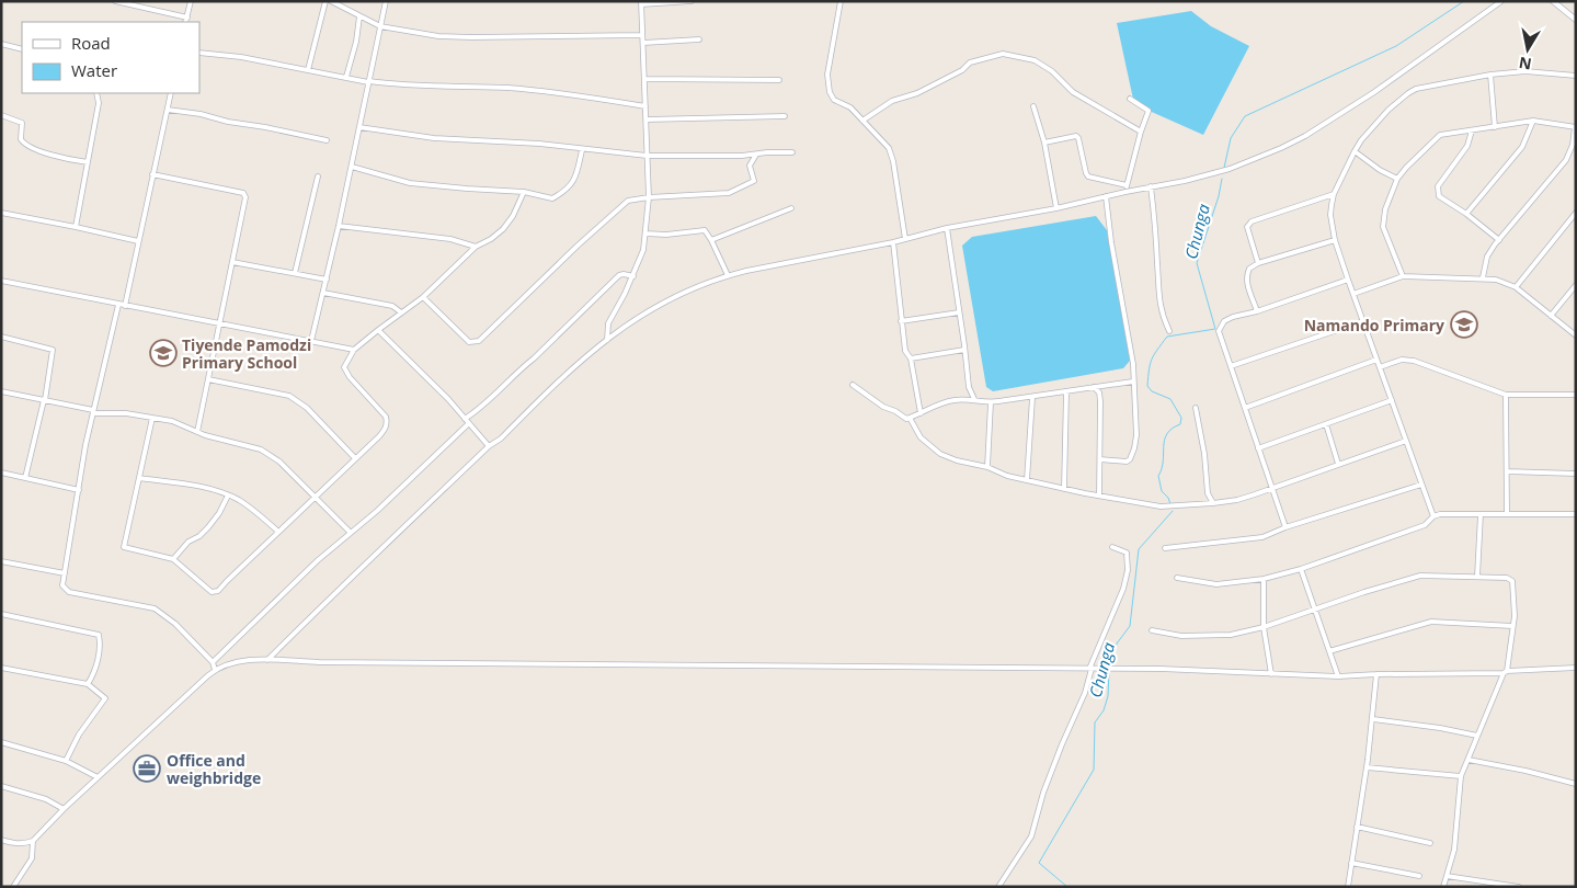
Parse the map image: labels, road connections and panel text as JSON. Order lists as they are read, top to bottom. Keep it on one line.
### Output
{"water":["Chunga"],"places":{"school or university":["Namando Primary","Tiyende Pamodzi Primary School"],"office":["Office and weighbridge"]},"legend":["Road","Water"],"north":"bottom"}
